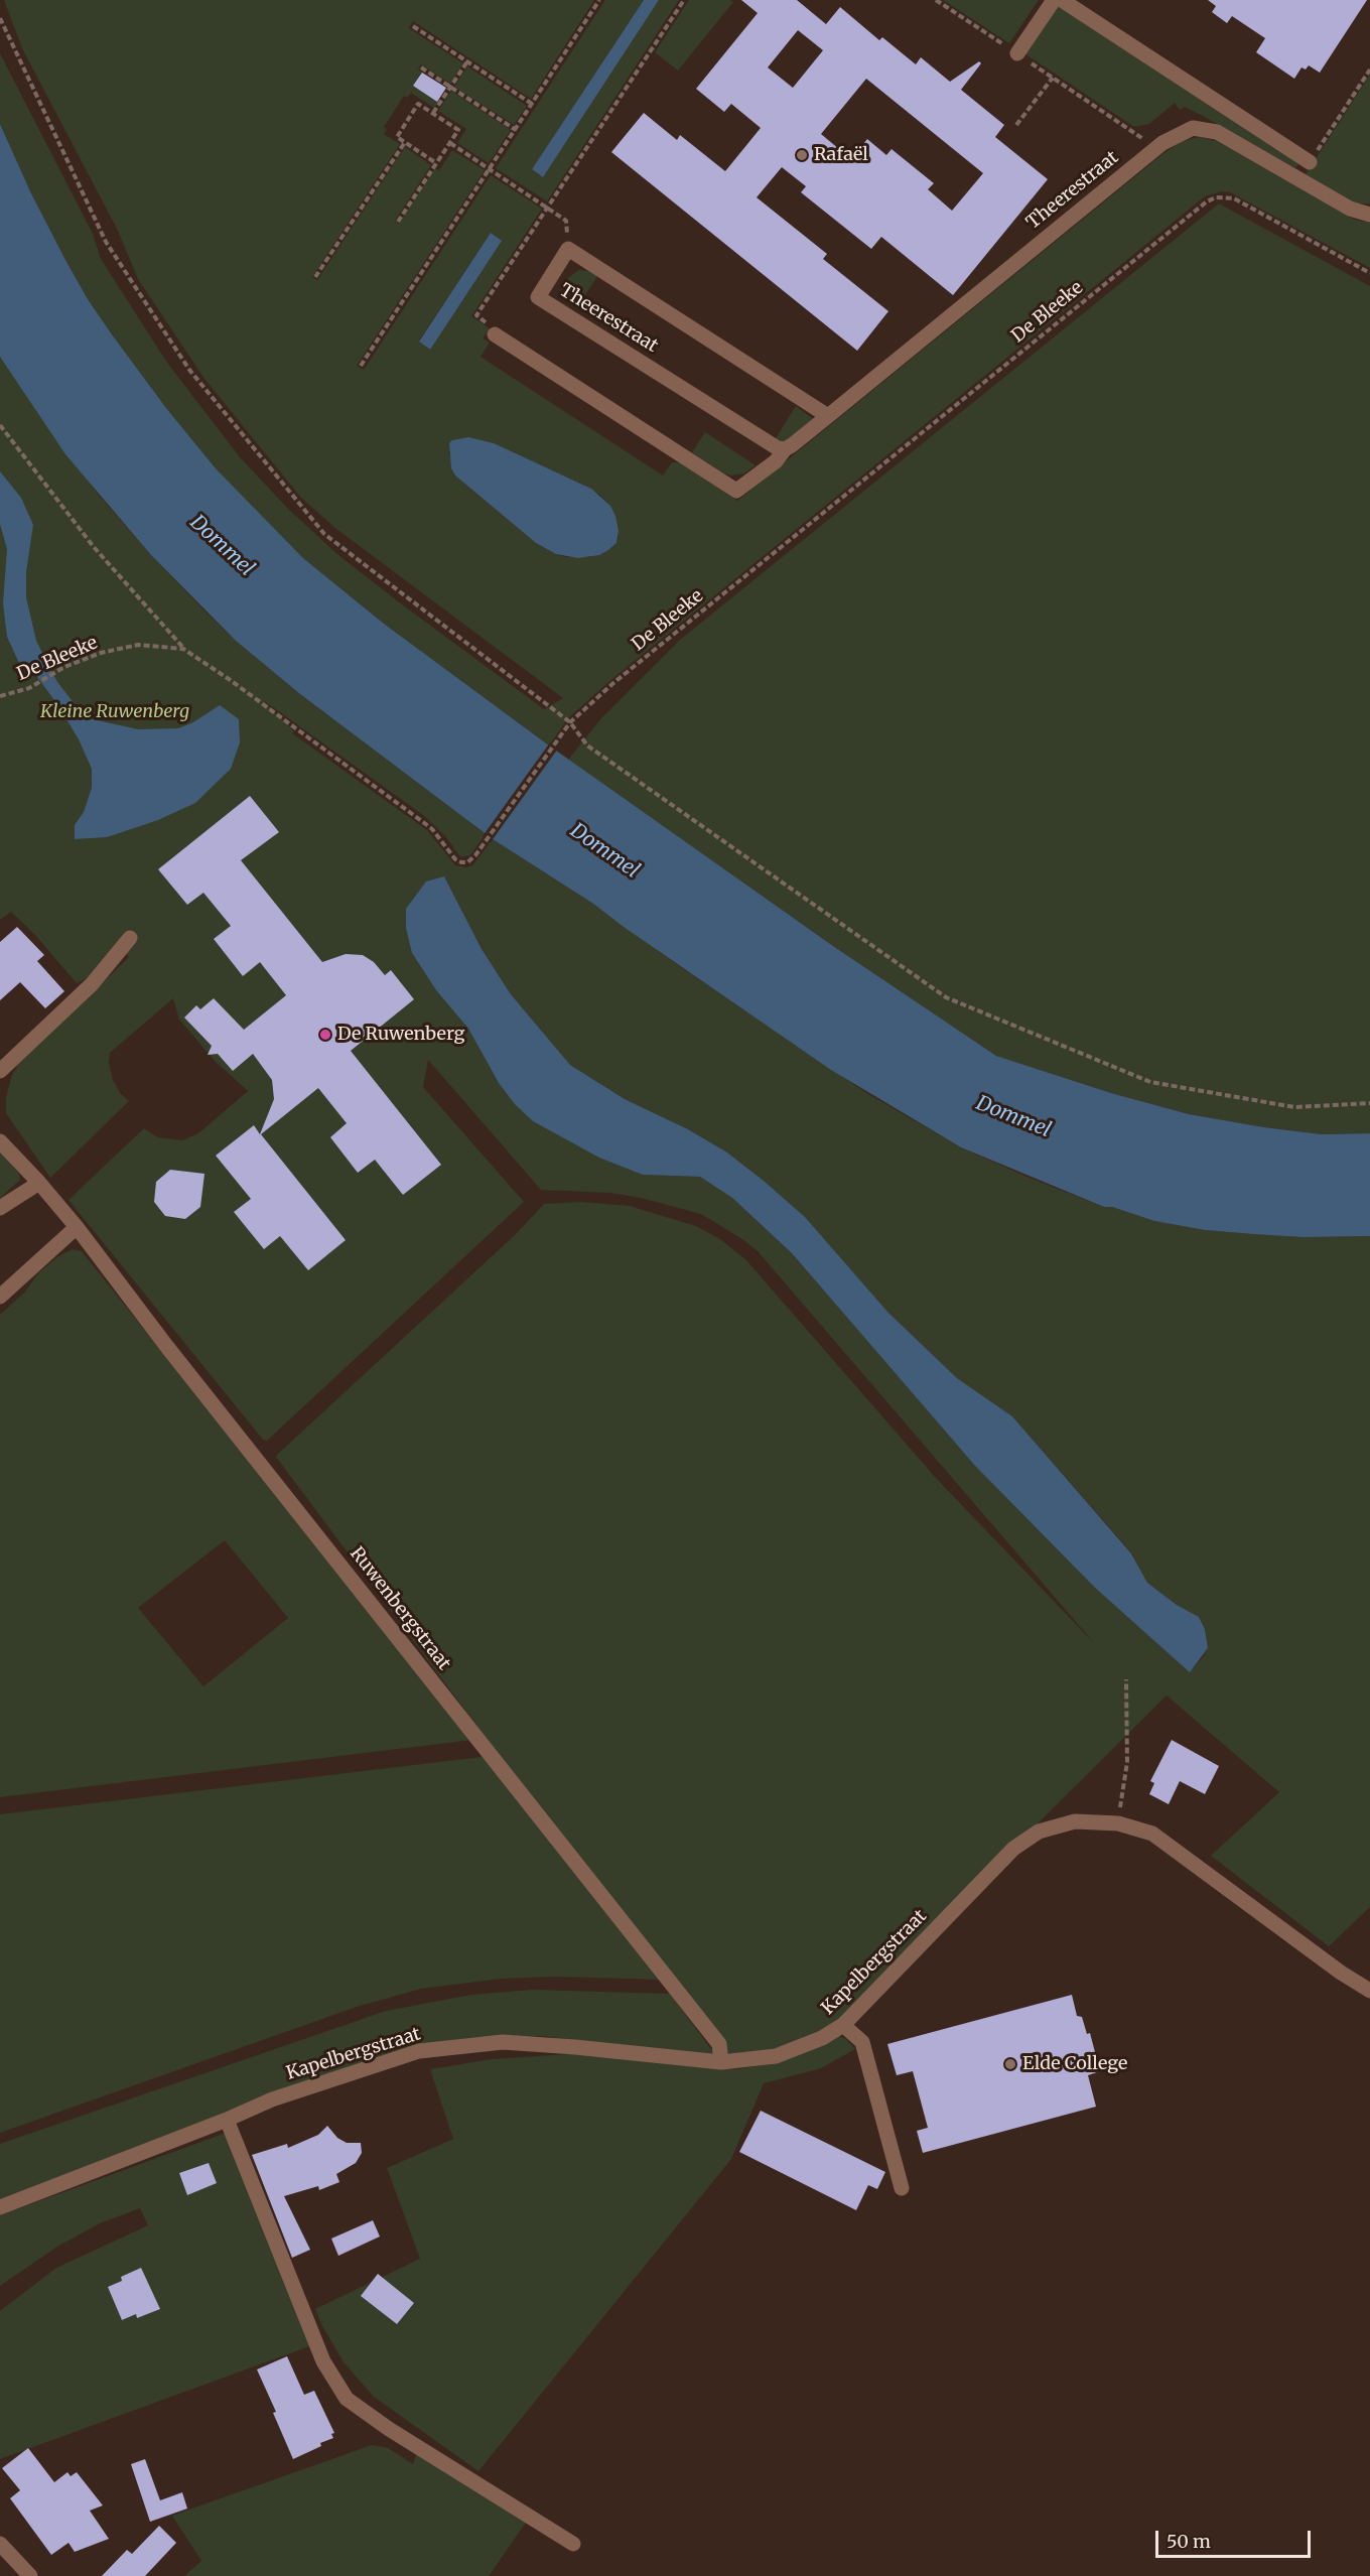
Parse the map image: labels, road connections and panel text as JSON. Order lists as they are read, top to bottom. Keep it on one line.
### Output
{"streets":{"street":["Theerestraat","Ruwenbergstraat","Kapelbergstraat"],"path":["De Bleeke"]},"crossings":[["Ruwenbergstraat","Kapelbergstraat"]],"water":["Dommel"],"parks":["Kleine Ruwenberg"],"places":["Rafaël","De Ruwenberg","Elde College"],"scale_bar":"50 m"}
